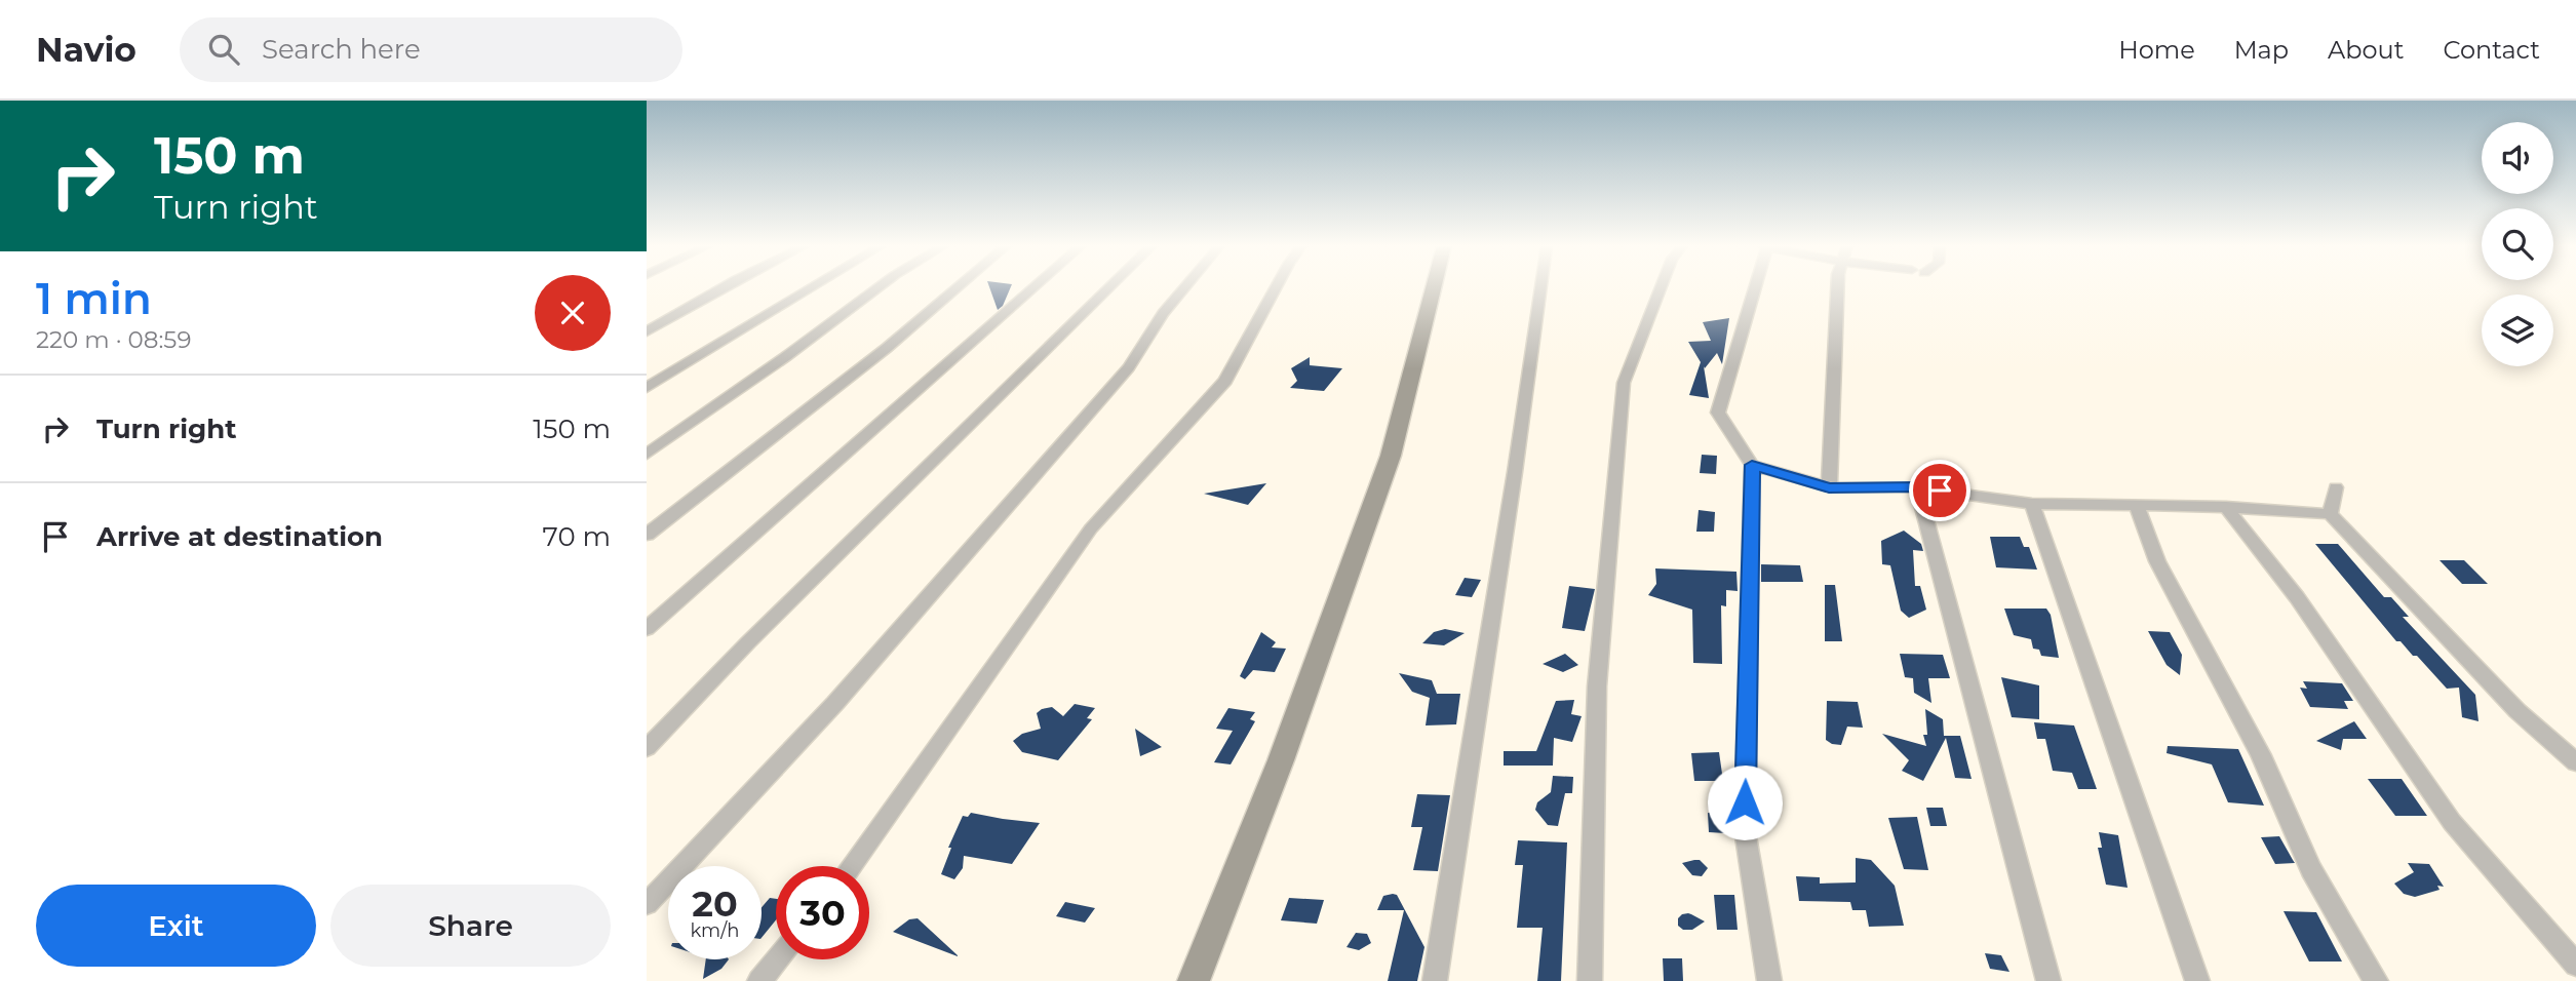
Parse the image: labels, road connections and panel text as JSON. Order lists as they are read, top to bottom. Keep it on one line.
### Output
{"page":{"header":"Navio","search":"Search here","nav":["Home","Map","About","Contact"],"turn":["150 m","Turn right"],"heading":["1 min","220 m · 08:59"],"list":[{"name":"Turn right","value":"150 m"},{"name":"Arrive at destination","value":"70 m"}],"speed":"20 km/h","limit":"30","buttons":["Exit","Share"]}}
